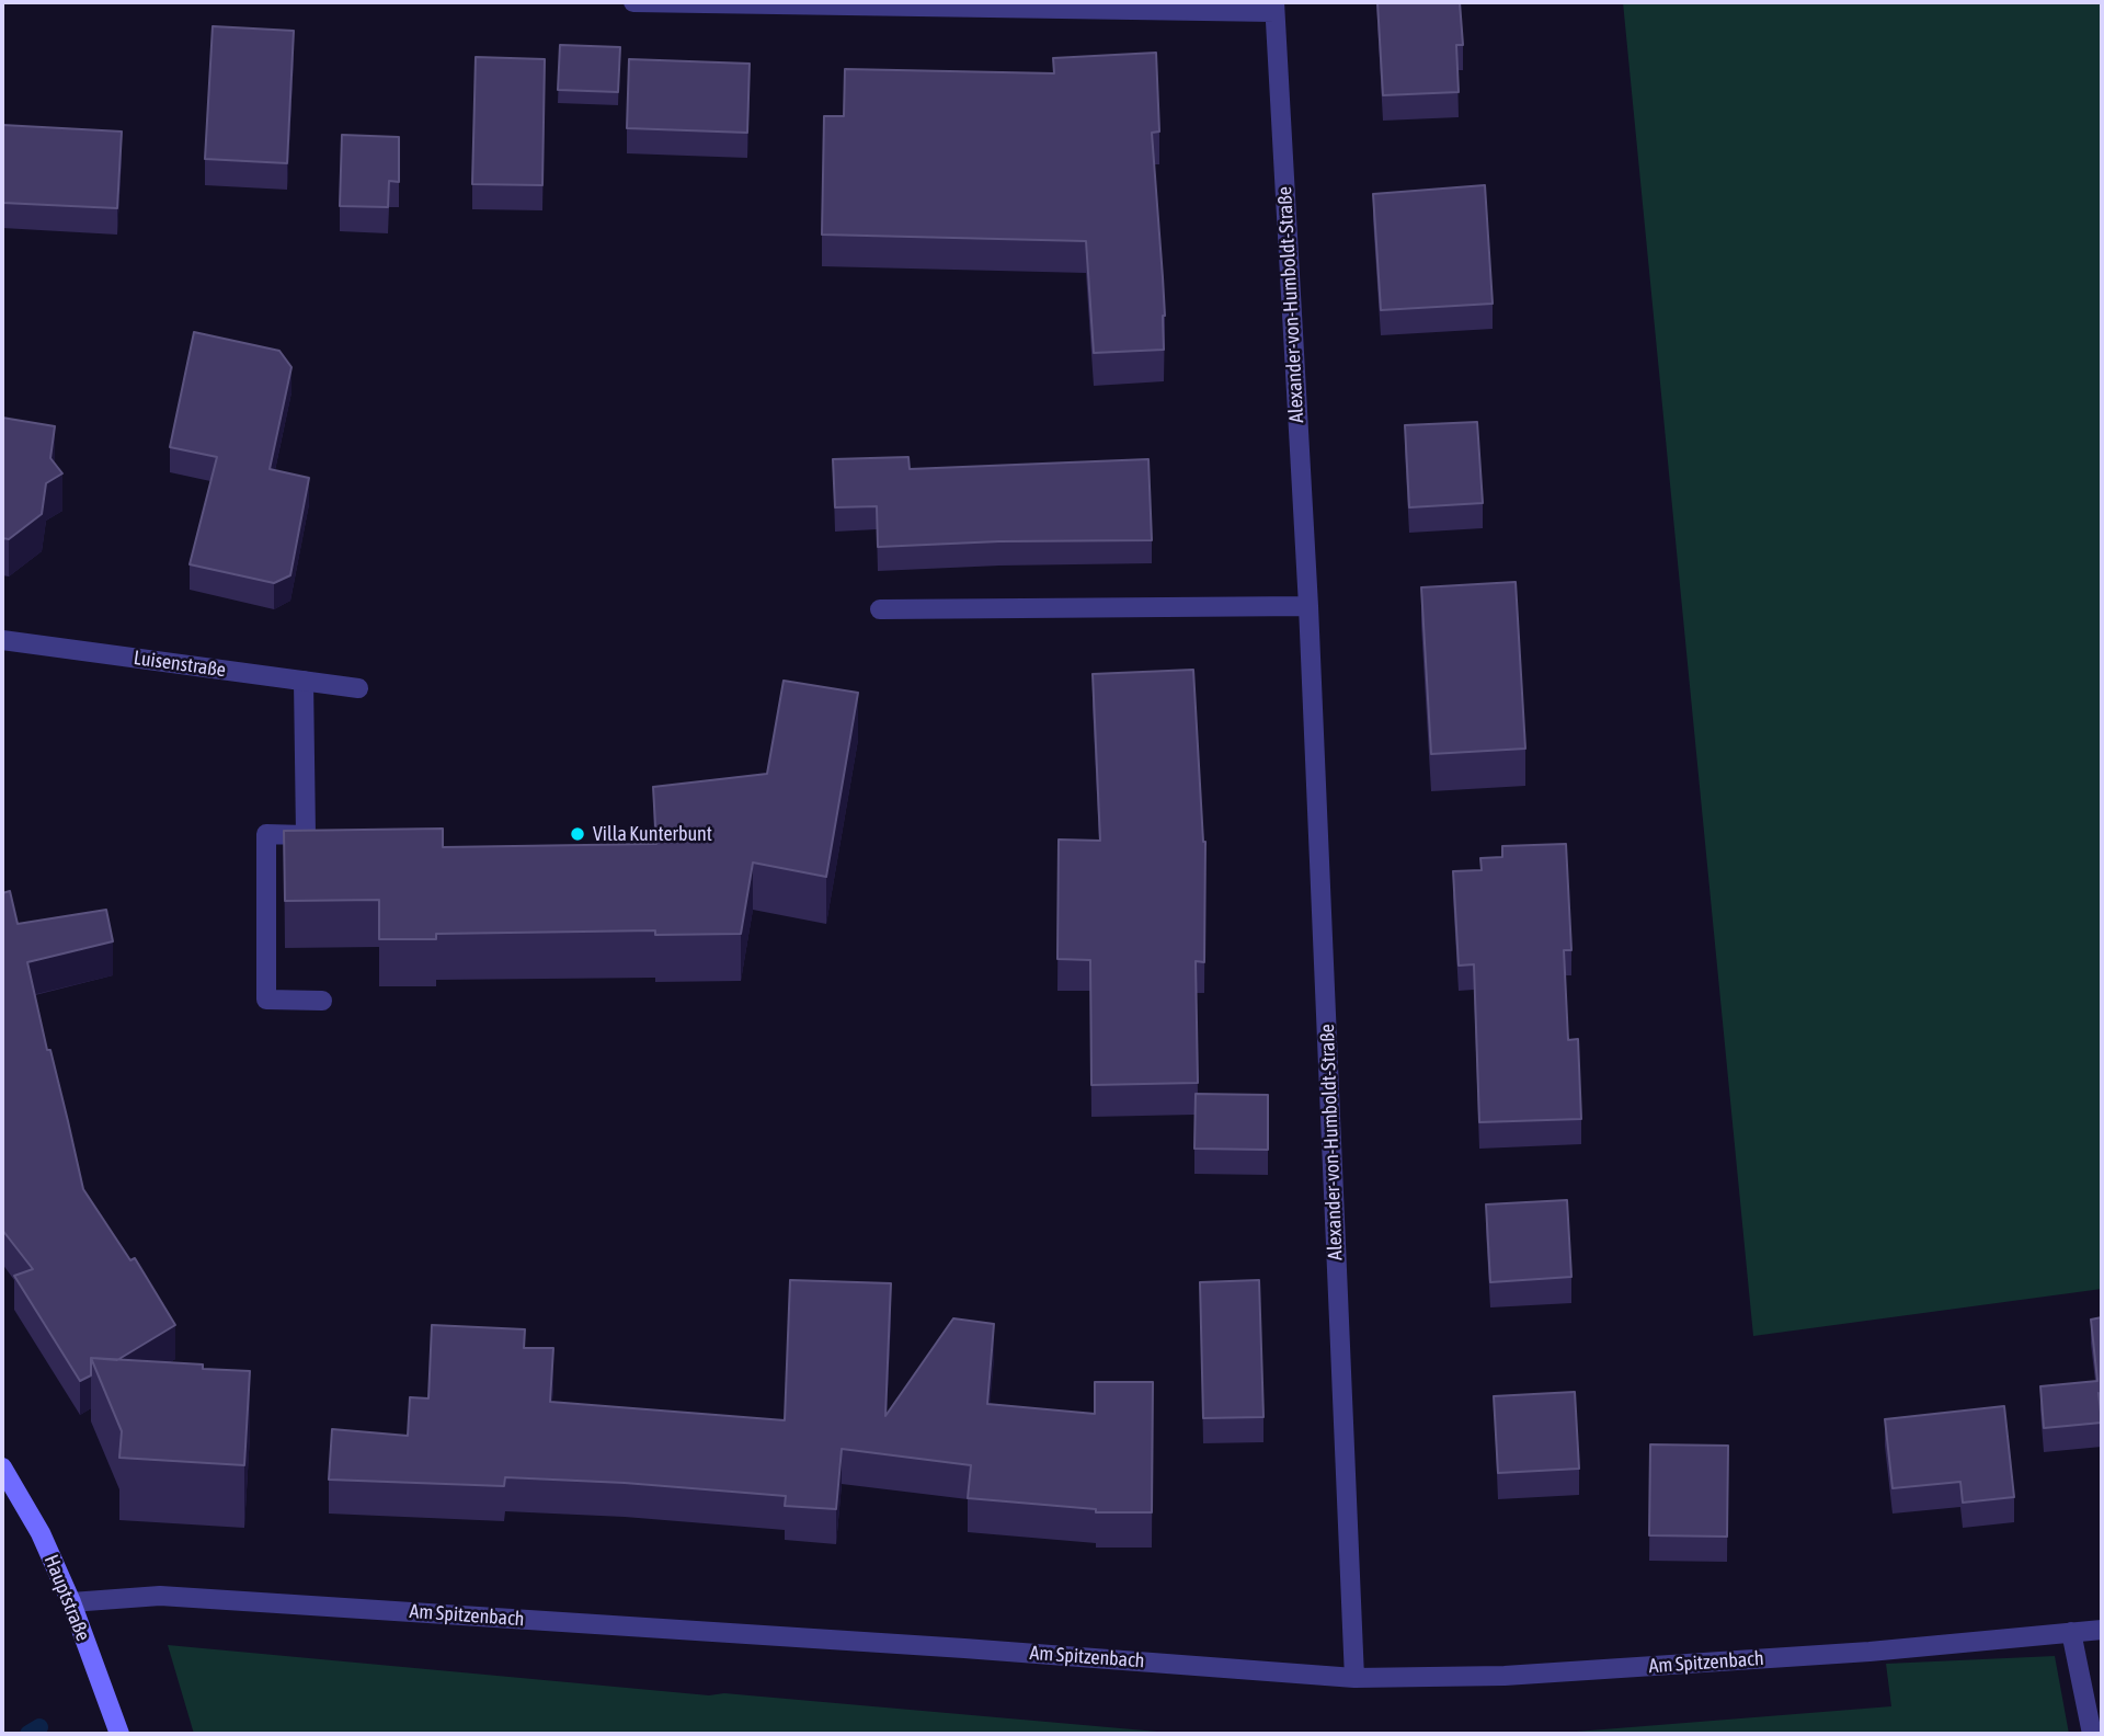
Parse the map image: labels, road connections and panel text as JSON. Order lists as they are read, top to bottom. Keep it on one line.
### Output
{"streets":{"main road":["Hauptstraße"],"street":["Alexander-von-Humboldt-Straße","Luisenstraße","Am Spitzenbach"]},"crossings":[["Alexander-von-Humboldt-Straße","Am Spitzenbach"],["Hauptstraße","Am Spitzenbach"]],"places":["Villa Kunterbunt"]}
